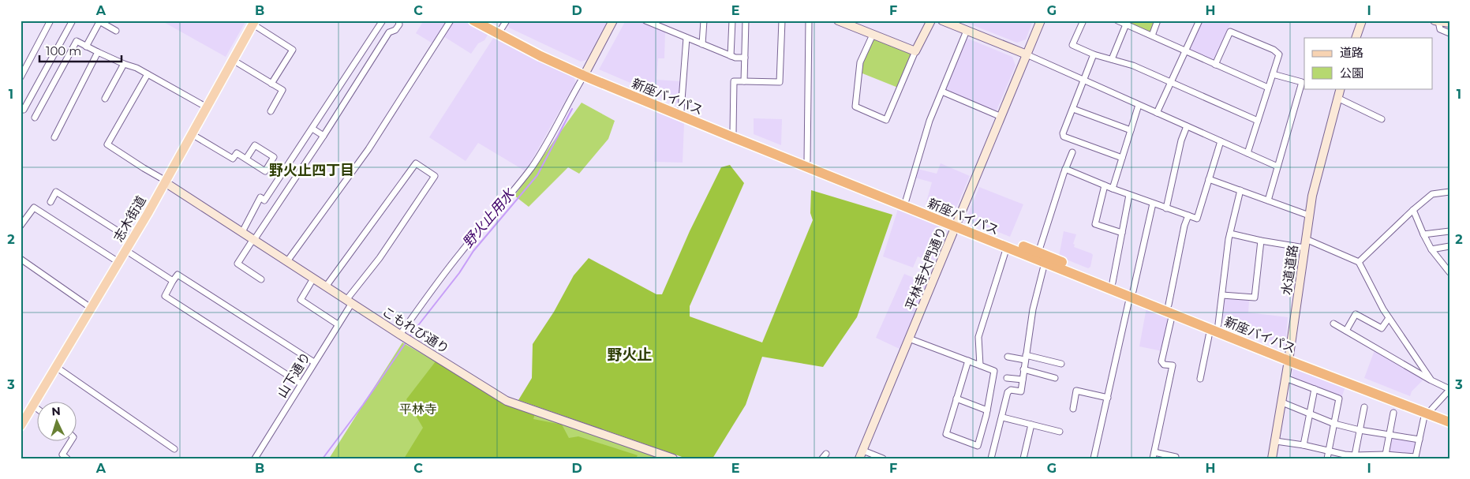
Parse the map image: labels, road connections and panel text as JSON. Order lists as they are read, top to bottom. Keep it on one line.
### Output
{"streets":{"highway":["新座バイパス"],"main road":["志木街道"],"street":["平林寺大門通り","水道道路","こもれび通り","山下通り"]},"crossings":[["新座バイパス","平林寺大門通り"],["新座バイパス","水道道路"],["志木街道","こもれび通り"],["こもれび通り","山下通り"]],"districts":["野火止四丁目","野火止"],"water":["野火止用水"],"parks":["平林寺"],"legend":["道路","公園"],"scale_bar":"100 m","north":"top","grid":{"columns":["A","B","C","D","E","F","G","H","I"],"rows":["1","2","3"]}}
